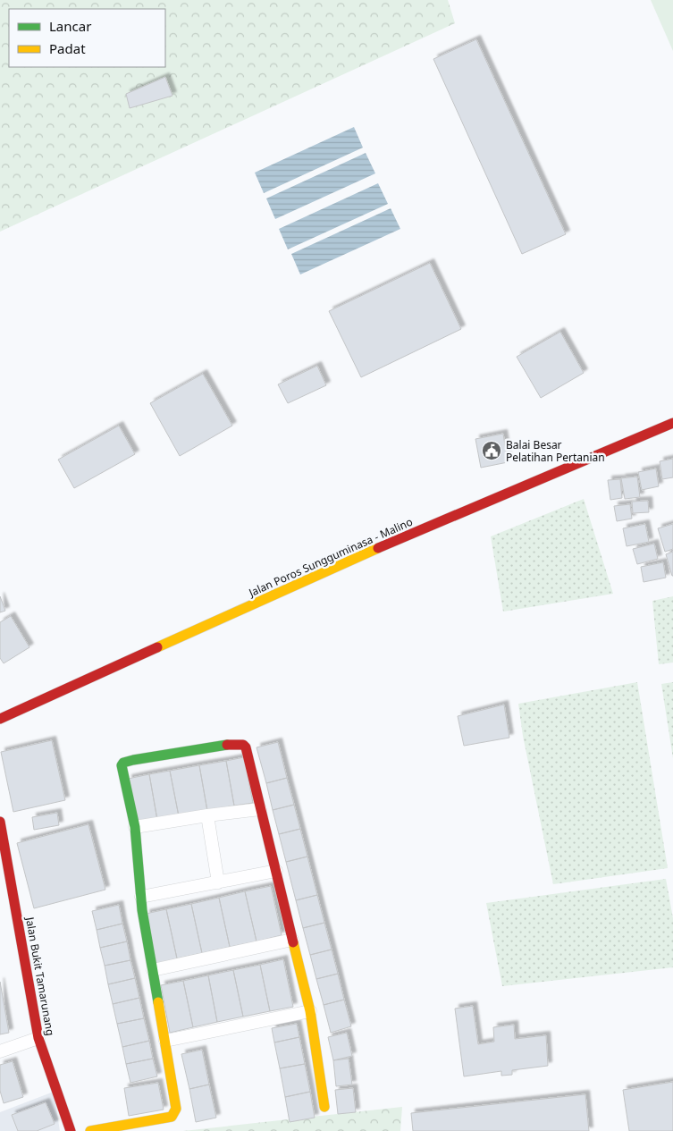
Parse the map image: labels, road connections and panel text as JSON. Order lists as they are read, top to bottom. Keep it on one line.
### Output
{"streets":{"street":["Jalan Poros Sungguminasa - Malino","Jalan Bukit Tamarunang"]},"places":{"public building":["Balai Besar Pelatihan Pertanian"]},"legend":["Lancar","Padat"]}
